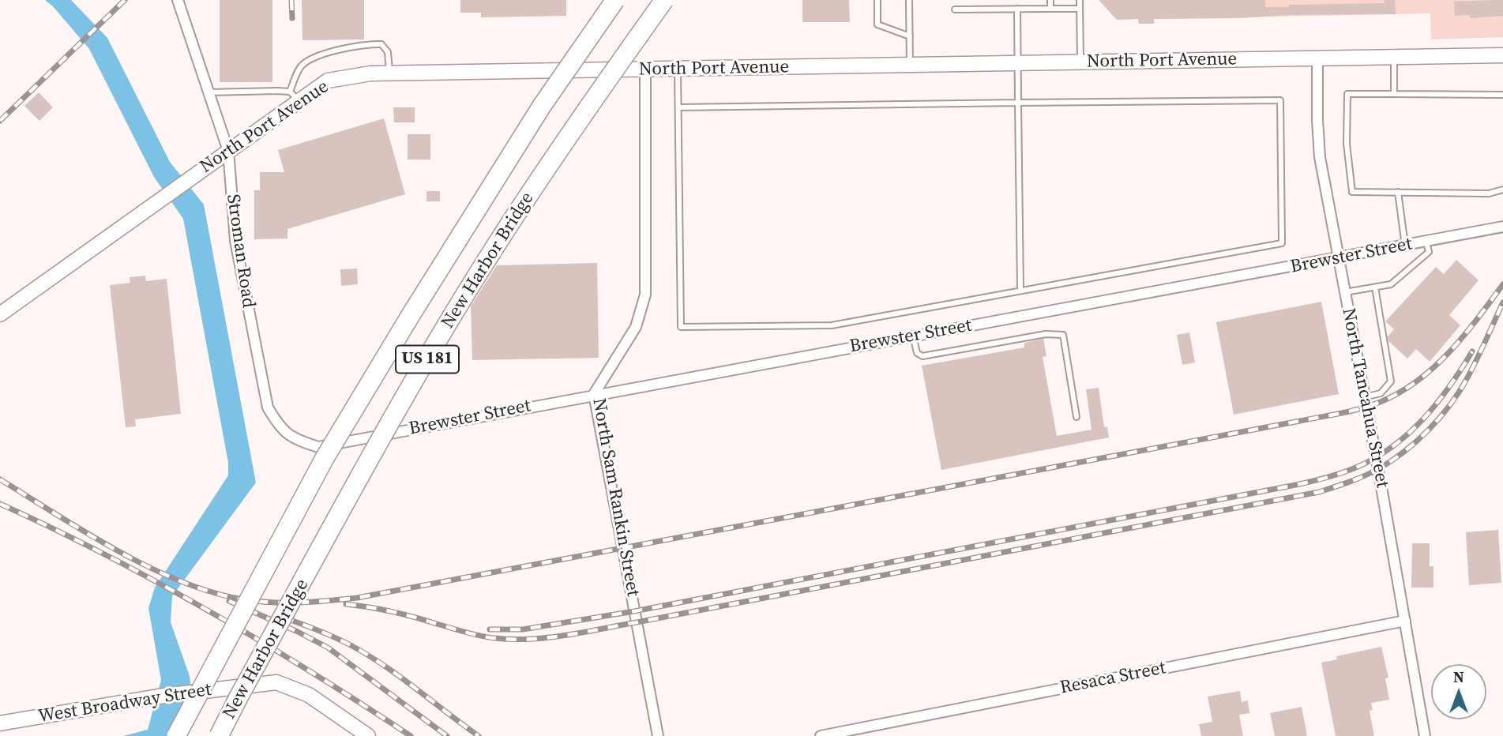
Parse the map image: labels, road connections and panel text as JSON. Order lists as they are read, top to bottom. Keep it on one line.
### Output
{"streets":{"highway":["New Harbor Bridge","US 181"],"main road":["North Port Avenue","West Broadway Street"],"street":["Stroman Road","Brewster Street","North Tancahua Street","North Sam Rankin Street","Resaca Street"]},"crossings":[["North Port Avenue","Stroman Road"],["North Port Avenue","North Tancahua Street"],["North Port Avenue","North Sam Rankin Street"],["Stroman Road","Brewster Street"],["Brewster Street","North Tancahua Street"],["Brewster Street","North Sam Rankin Street"],["North Tancahua Street","Resaca Street"]],"north":"top"}
